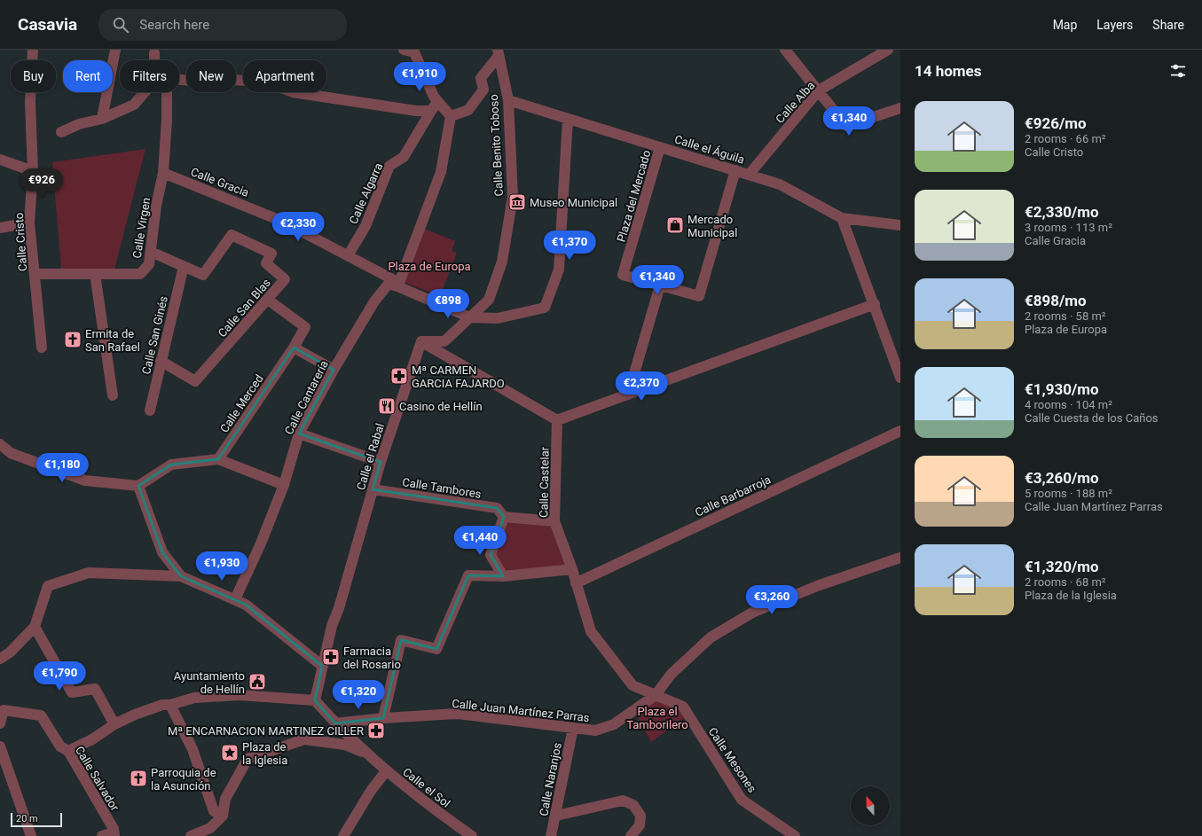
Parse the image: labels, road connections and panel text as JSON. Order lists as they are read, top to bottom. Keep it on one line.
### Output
{"streets":{"street":["Calle Alba","Calle Benito Toboso","Calle el Águila","Calle Gracia","Calle Algarra","Plaza del Mercado","Calle Virgen","Calle Cristo","Calle San Blas","Calle San Ginés","Calle Cantarería","Calle Merced","Calle el Rabal","Calle Castelar","Calle Tambores","Calle Barbarroja","Calle Juan Martínez Parras","Calle Mesones","Calle Salvador","Calle Naranjos","Calle el Sol"]},"crossings":[["Calle Alba","Calle el Águila"],["Calle Benito Toboso","Calle el Águila"],["Calle Benito Toboso","Calle Gracia"],["Calle el Águila","Plaza del Mercado"],["Calle Gracia","Calle Algarra"],["Calle Gracia","Calle Virgen"],["Calle Gracia","Calle Cantarería"],["Calle Virgen","Calle Cristo"],["Calle Virgen","Calle San Blas"],["Calle San Blas","Calle San Ginés"],["Calle San Blas","Calle Merced"],["Calle el Rabal","Calle Tambores"],["Calle el Rabal","Calle el Sol"],["Calle Castelar","Calle Barbarroja"],["Calle Castelar","Calle Mesones"],["Calle Barbarroja","Calle Mesones"],["Calle Juan Martínez Parras","Calle Mesones"],["Calle Juan Martínez Parras","Calle Naranjos"]],"parks":["Plaza de Europa","Plaza el Tamborilero"],"places":{"museum":["Museo Municipal"],"shop":["Mercado Municipal"],"church":["Ermita de San Rafael","Parroquia de la Asunción"],"pharmacy":["Mª CARMEN GARCIA FAJARDO","Farmacia del Rosario","Mª ENCARNACION MARTINEZ CILLER"],"restaurant":["Casino de Hellín"],"public building":["Ayuntamiento de Hellín"],"place":["Plaza de la Iglesia"]},"scale_bar":"20 m","north":"top","page":{"header":"Casavia","search":"Search here","nav":["Map","Layers","Share"],"heading":"14 homes","chip":["Buy","Rent","Filters","New","Apartment"],"price":["€1,910","€1,340","€926","€2,330","€1,370","€1,340","€898","€2,370","€1,180","€1,440","€1,930","€3,260","€1,790","€1,320"],"list":[{"name":"€926/mo","note":"2 rooms · 66 m² · Calle Cristo"},{"name":"€2,330/mo","note":"3 rooms · 113 m² · Calle Gracia"},{"name":"€898/mo","note":"2 rooms · 58 m² · Plaza de Europa"},{"name":"€1,930/mo","note":"4 rooms · 104 m² · Calle Cuesta de los Caños"},{"name":"€3,260/mo","note":"5 rooms · 188 m² · Calle Juan Martínez Parras"},{"name":"€1,320/mo","note":"2 rooms · 68 m² · Plaza de la Iglesia"}],"scale":"20 m"}}
